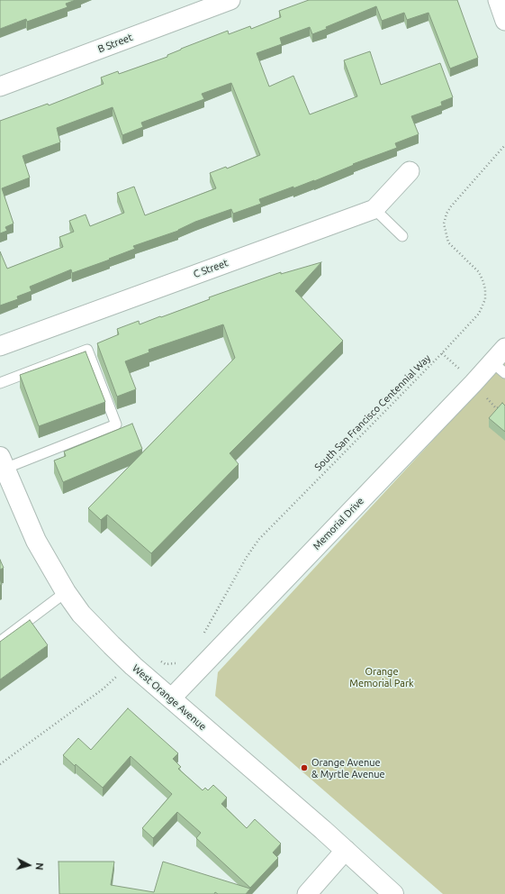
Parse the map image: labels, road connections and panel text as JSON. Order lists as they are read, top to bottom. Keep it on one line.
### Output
{"streets":{"street":["B Street","C Street","Memorial Drive","West Orange Avenue"],"path":["South San Francisco Centennial Way"]},"crossings":[["Memorial Drive","West Orange Avenue"]],"parks":["Orange Memorial Park"],"places":["Orange Avenue & Myrtle Avenue"],"north":"right"}
